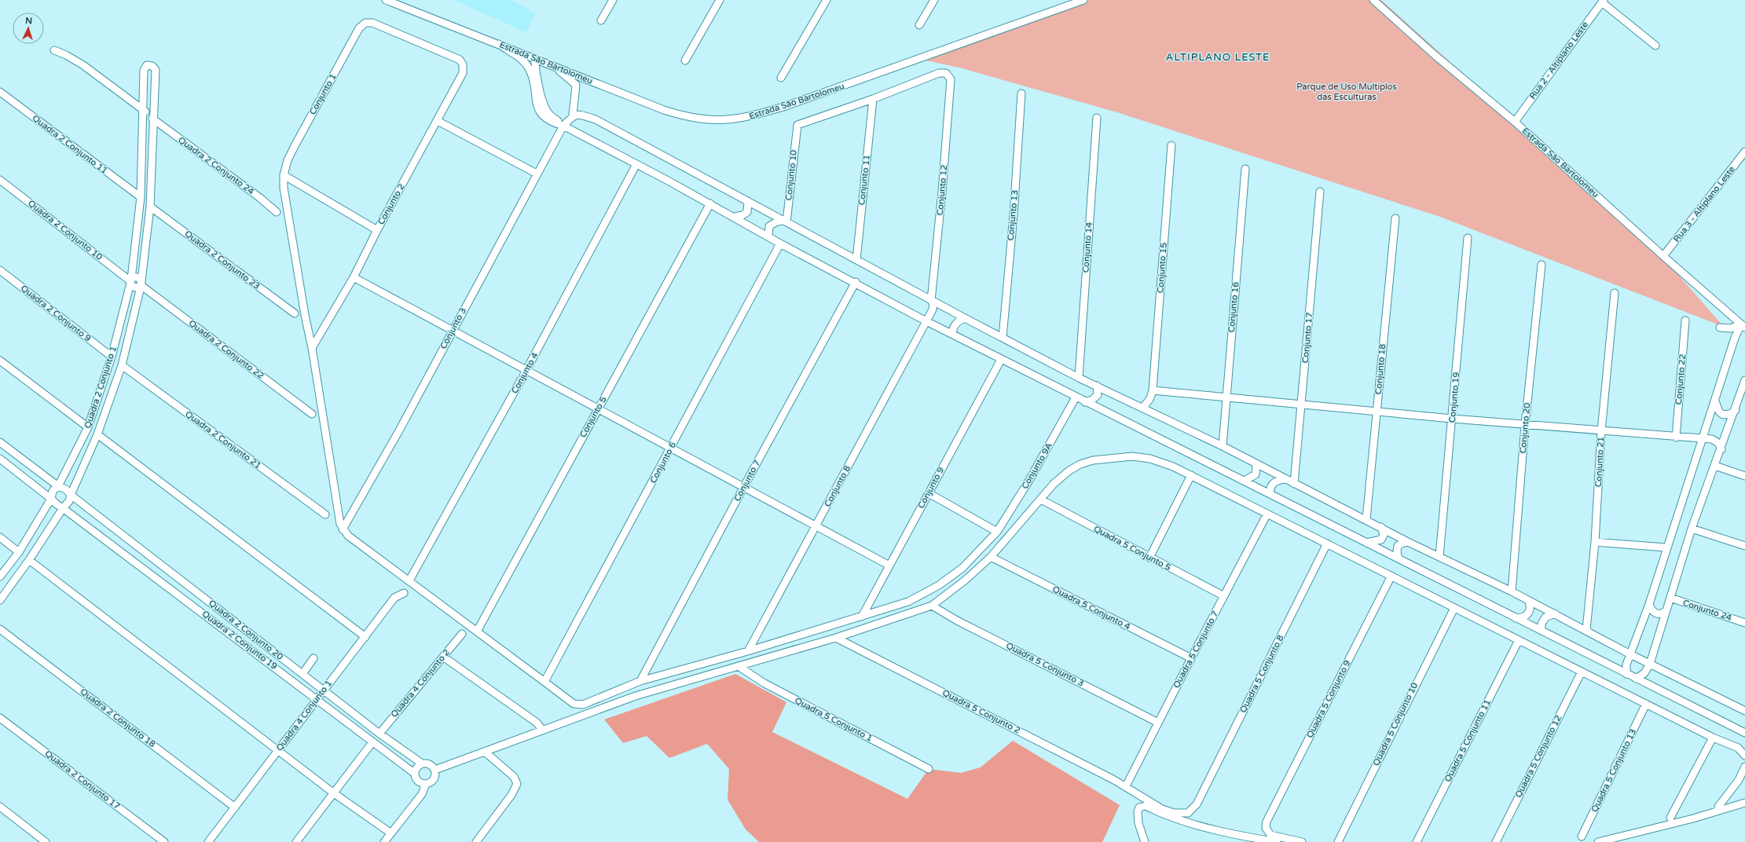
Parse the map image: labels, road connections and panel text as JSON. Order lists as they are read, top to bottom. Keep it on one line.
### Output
{"streets":{"street":["Rua 2 - Altiplano Leste","Estrada São Bartolomeu","Conjunto 1","Quadra 2 Conjunto 11","Quadra 2 Conjunto 24","Conjunto 10","Conjunto 11","Conjunto 12","Conjunto 2","Rua 3 - Altiplano Leste","Conjunto 13","Quadra 2 Conjunto 10","Conjunto 14","Quadra 2 Conjunto 23","Conjunto 15","Conjunto 16","Quadra 2 Conjunto 9","Conjunto 3","Conjunto 17","Quadra 2 Conjunto 22","Conjunto 18","Conjunto 4","Conjunto 22","Quadra 2 Conjunto 1","Conjunto 19","Conjunto 5","Conjunto 20","Quadra 2 Conjunto 21","Conjunto 21","Conjunto 6","Conjunto 9A","Conjunto 7","Conjunto 8","Conjunto 9","Quadra 5 Conjunto 5","Quadra 5 Conjunto 4","Conjunto 24","Quadra 2 Conjunto 20","Quadra 2 Conjunto 19","Quadra 5 Conjunto 7","Quadra 5 Conjunto 3","Quadra 5 Conjunto 8","Quadra 4 Conjunto 2","Quadra 5 Conjunto 9","Quadra 5 Conjunto 2","Quadra 4 Conjunto 1","Quadra 2 Conjunto 18","Quadra 5 Conjunto 1","Quadra 5 Conjunto 10","Quadra 5 Conjunto 11","Quadra 5 Conjunto 12","Quadra 5 Conjunto 13","Quadra 2 Conjunto 17"]},"crossings":[["Rua 2 - Altiplano Leste","Estrada São Bartolomeu"],["Estrada São Bartolomeu","Rua 3 - Altiplano Leste"],["Conjunto 1","Conjunto 2"],["Quadra 2 Conjunto 11","Quadra 2 Conjunto 1"],["Quadra 2 Conjunto 24","Quadra 2 Conjunto 1"],["Conjunto 10","Conjunto 11"],["Conjunto 10","Conjunto 12"],["Conjunto 11","Conjunto 12"],["Conjunto 12","Conjunto 8"],["Quadra 2 Conjunto 10","Quadra 2 Conjunto 22"],["Quadra 2 Conjunto 10","Quadra 2 Conjunto 1"],["Quadra 2 Conjunto 9","Quadra 2 Conjunto 1"],["Quadra 2 Conjunto 1","Quadra 2 Conjunto 20"],["Quadra 2 Conjunto 1","Quadra 2 Conjunto 19"],["Conjunto 6","Conjunto 9A"],["Conjunto 9A","Conjunto 7"],["Conjunto 9A","Conjunto 8"],["Conjunto 9A","Conjunto 9"],["Quadra 5 Conjunto 5","Quadra 5 Conjunto 7"],["Quadra 5 Conjunto 4","Quadra 5 Conjunto 7"],["Quadra 2 Conjunto 20","Quadra 2 Conjunto 19"],["Quadra 2 Conjunto 20","Quadra 4 Conjunto 2"],["Quadra 2 Conjunto 20","Quadra 4 Conjunto 1"],["Quadra 2 Conjunto 19","Quadra 4 Conjunto 1"],["Quadra 5 Conjunto 7","Quadra 5 Conjunto 3"],["Quadra 5 Conjunto 7","Quadra 5 Conjunto 2"],["Quadra 5 Conjunto 8","Quadra 5 Conjunto 2"],["Quadra 4 Conjunto 1","Quadra 2 Conjunto 18"]],"districts":["ALTIPLANO LESTE"],"parks":["Parque de Uso Multiplos das Esculturas"],"north":"top"}
